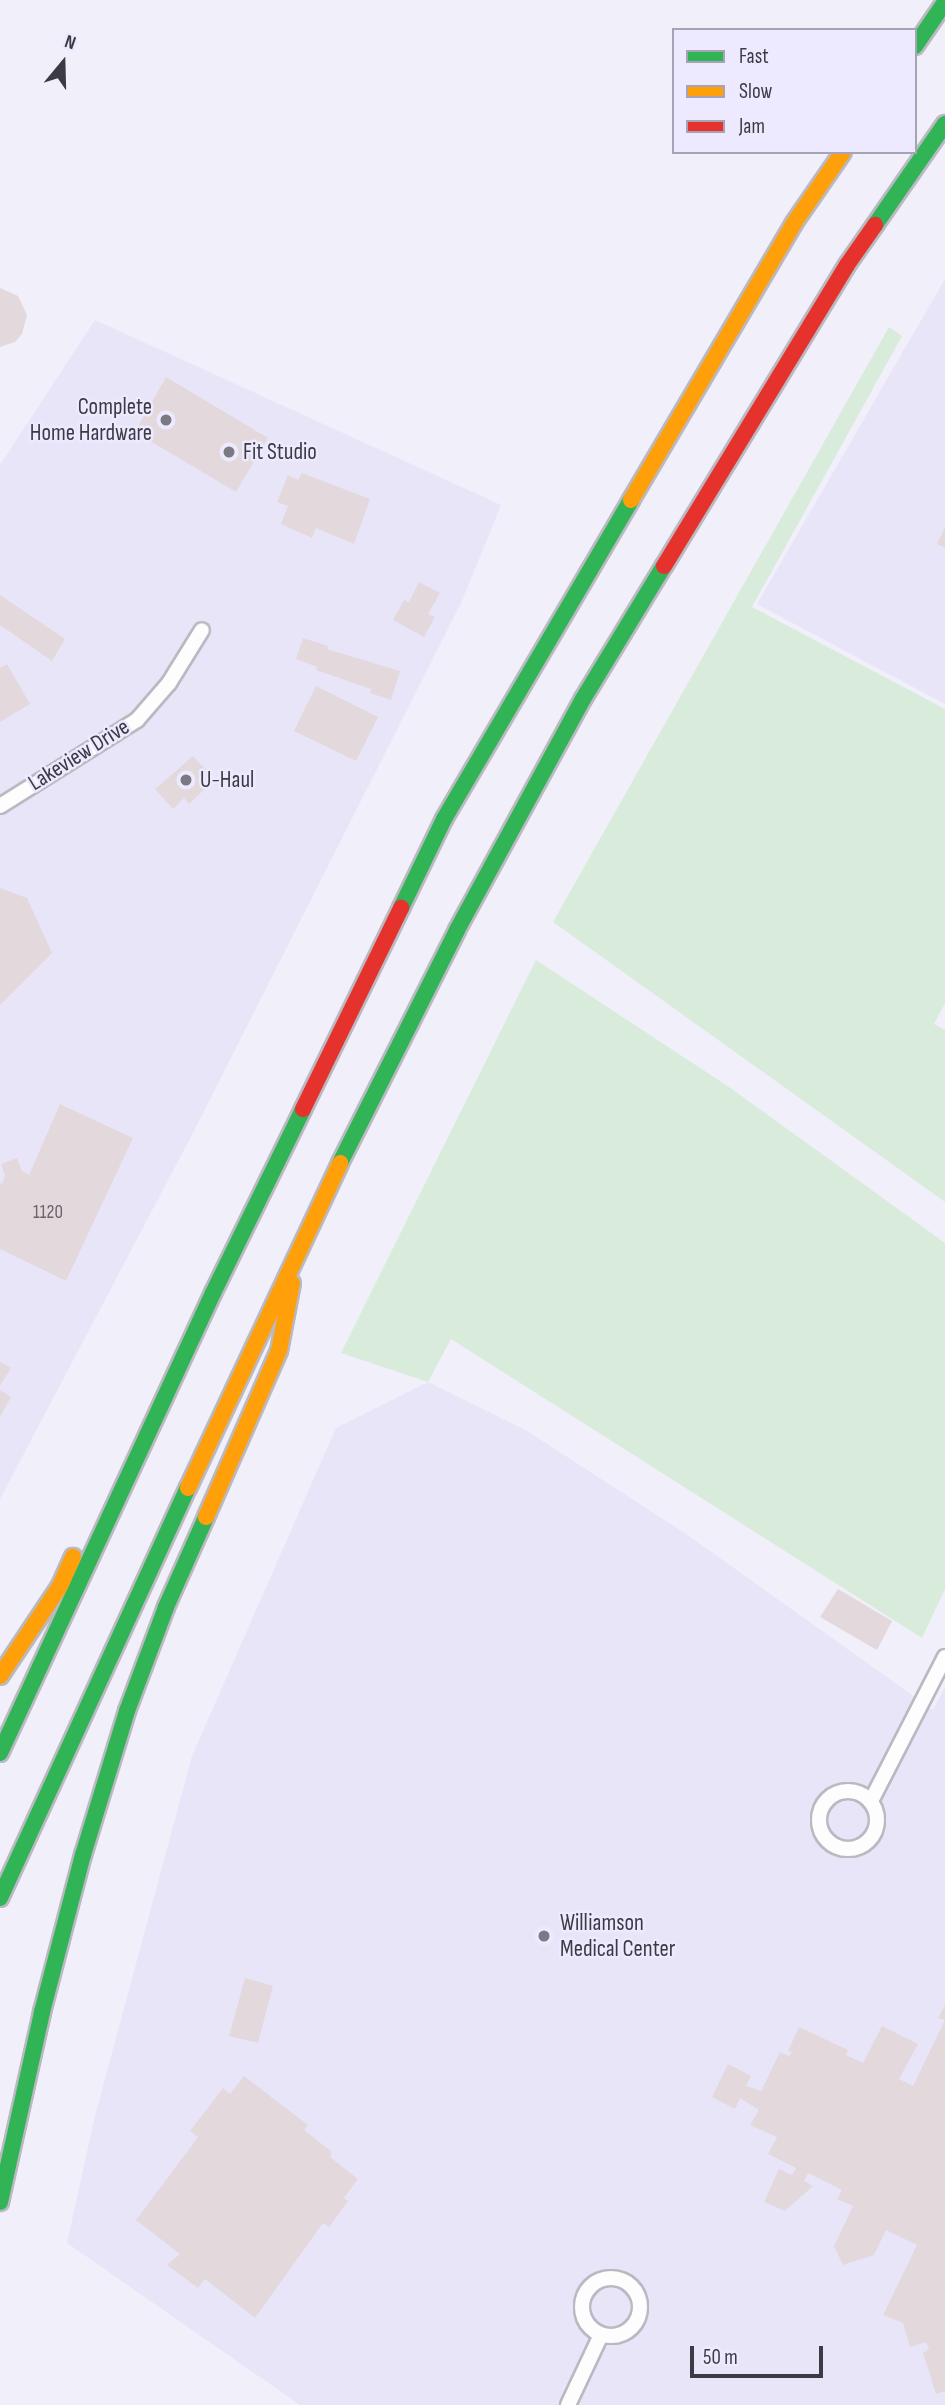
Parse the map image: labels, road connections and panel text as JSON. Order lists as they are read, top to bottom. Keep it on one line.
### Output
{"streets":{"street":["Lakeview Drive"]},"places":["Complete Home Hardware","Fit Studio","U-Haul","Williamson Medical Center"],"house_numbers":["1120"],"legend":["Fast","Slow","Jam"],"scale_bar":"50 m","north":"top"}
